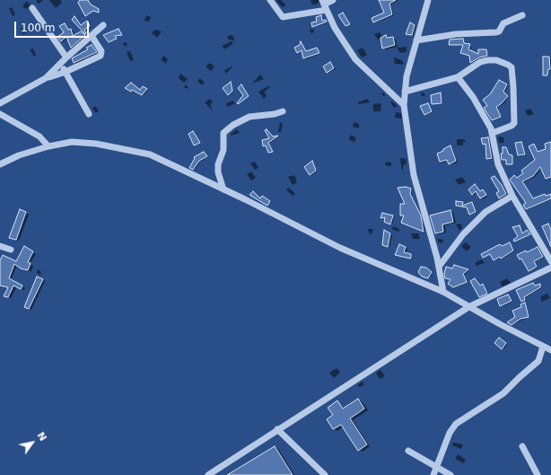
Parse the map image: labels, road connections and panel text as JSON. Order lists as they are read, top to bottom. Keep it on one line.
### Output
{"scale_bar":"100 m","north":"top right"}
